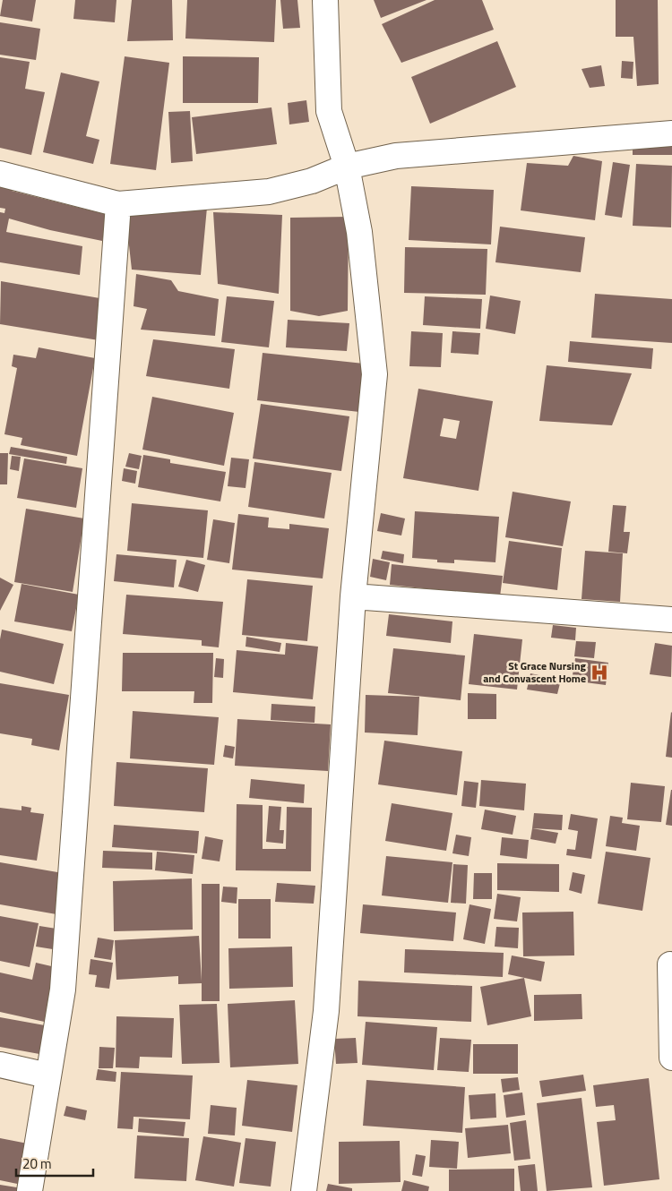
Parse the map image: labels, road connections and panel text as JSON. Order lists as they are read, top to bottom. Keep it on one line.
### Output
{"places":{"hospital":["St Grace Nursing and Convascent Home"]},"scale_bar":"20 m"}
